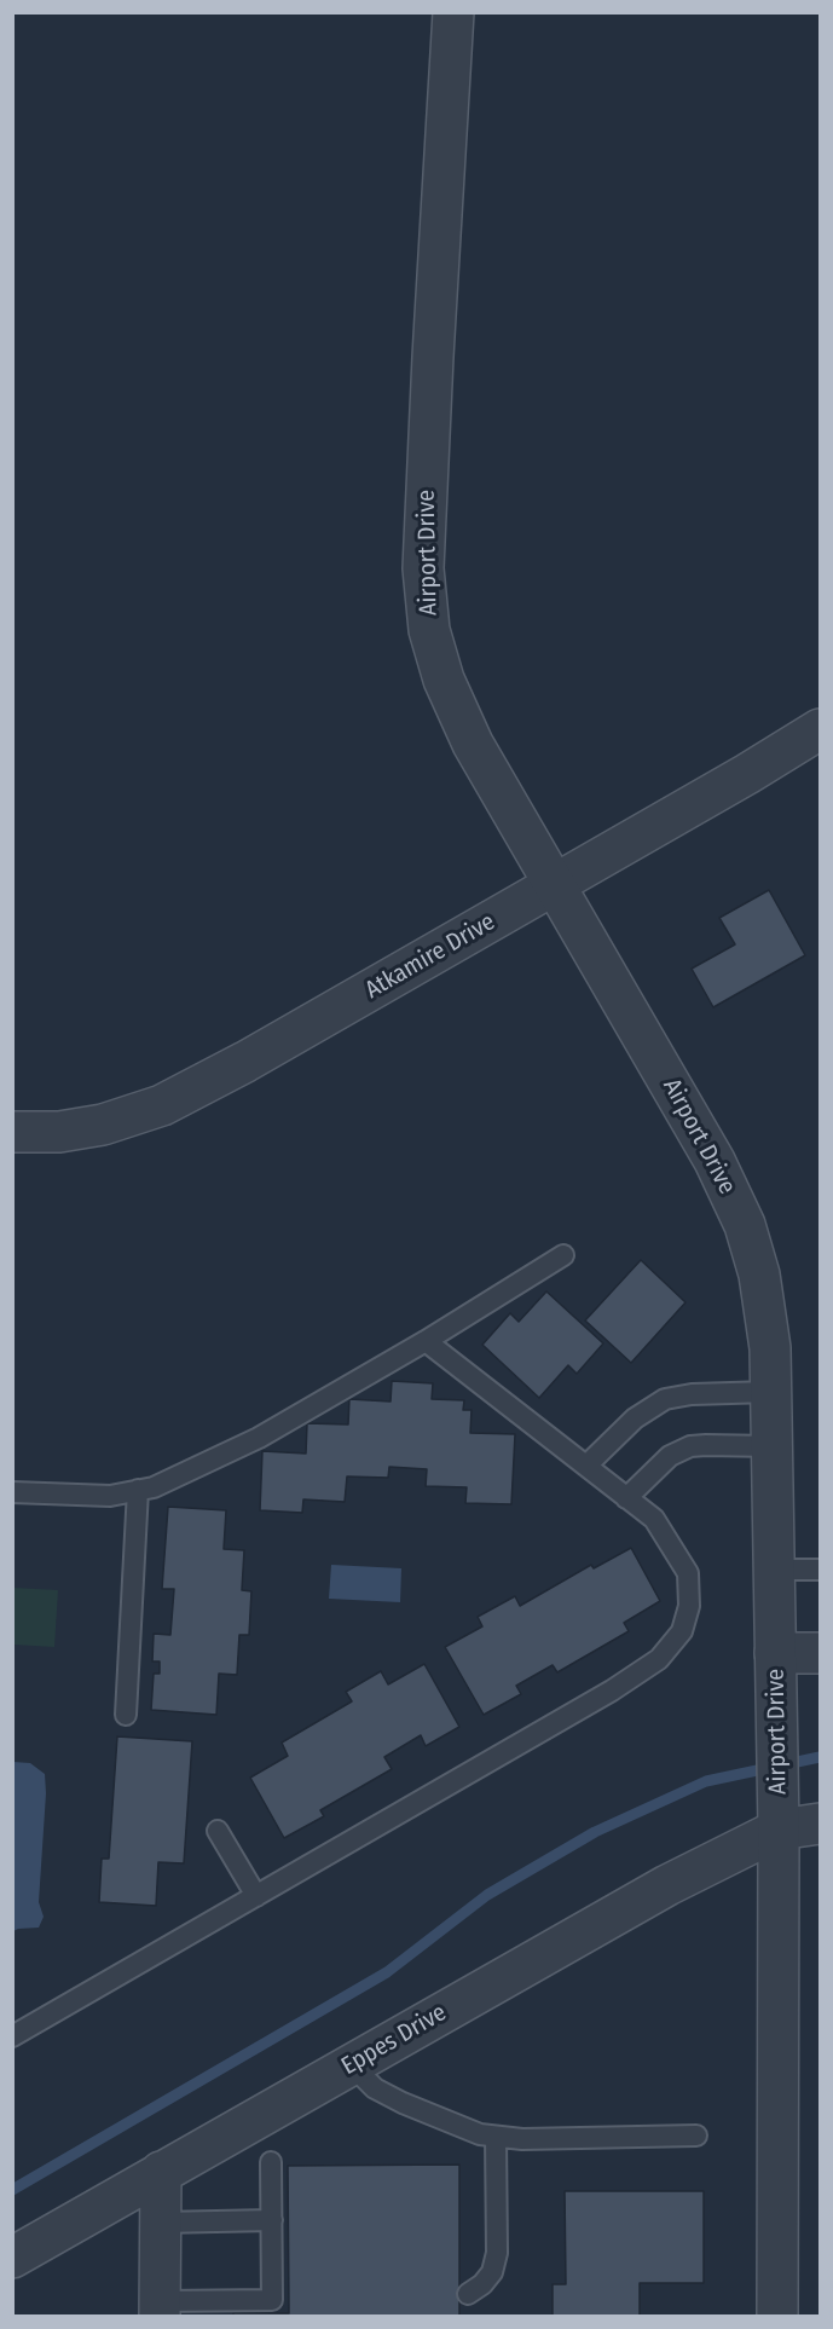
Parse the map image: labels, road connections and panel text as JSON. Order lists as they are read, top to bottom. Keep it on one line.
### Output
{"streets":{"street":["Airport Drive","Atkamire Drive","Eppes Drive"]},"crossings":[["Airport Drive","Atkamire Drive"],["Airport Drive","Eppes Drive"]]}
